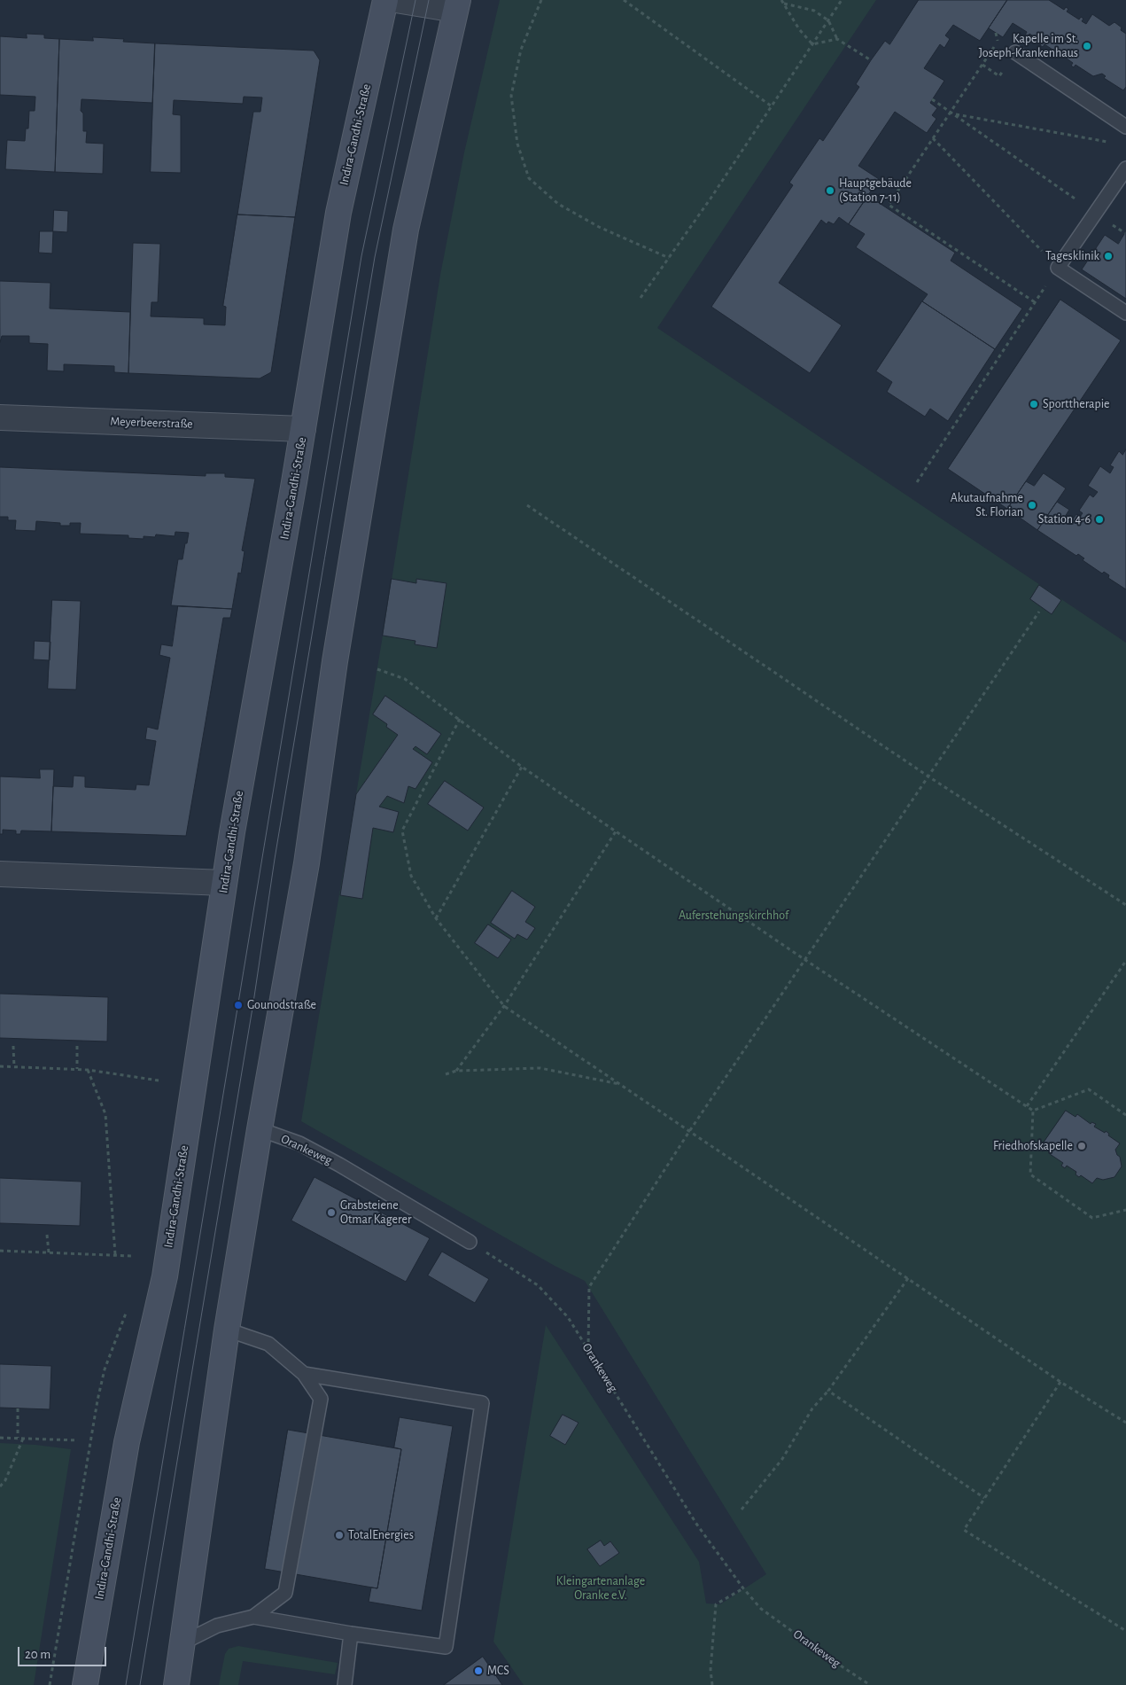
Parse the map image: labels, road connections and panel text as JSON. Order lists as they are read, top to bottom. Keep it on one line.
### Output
{"streets":{"main road":["Indira-Gandhi-Straße"],"street":["Meyerbeerstraße"],"lane":["Orankeweg"]},"crossings":[["Indira-Gandhi-Straße","Meyerbeerstraße"]],"parks":["Auferstehungskirchhof","Kleingartenanlage Oranke e.V."],"places":["Kapelle im St. Joseph-Krankenhaus","Hauptgebäude (Station 7-11)","Tagesklinik","Sporttherapie","Akutaufnahme St. Florian","Station 4-6","Gounodstraße","Friedhofskapelle","Grabsteiene Otmar Kagerer","TotalEnergies","MCS"],"scale_bar":"20 m"}
